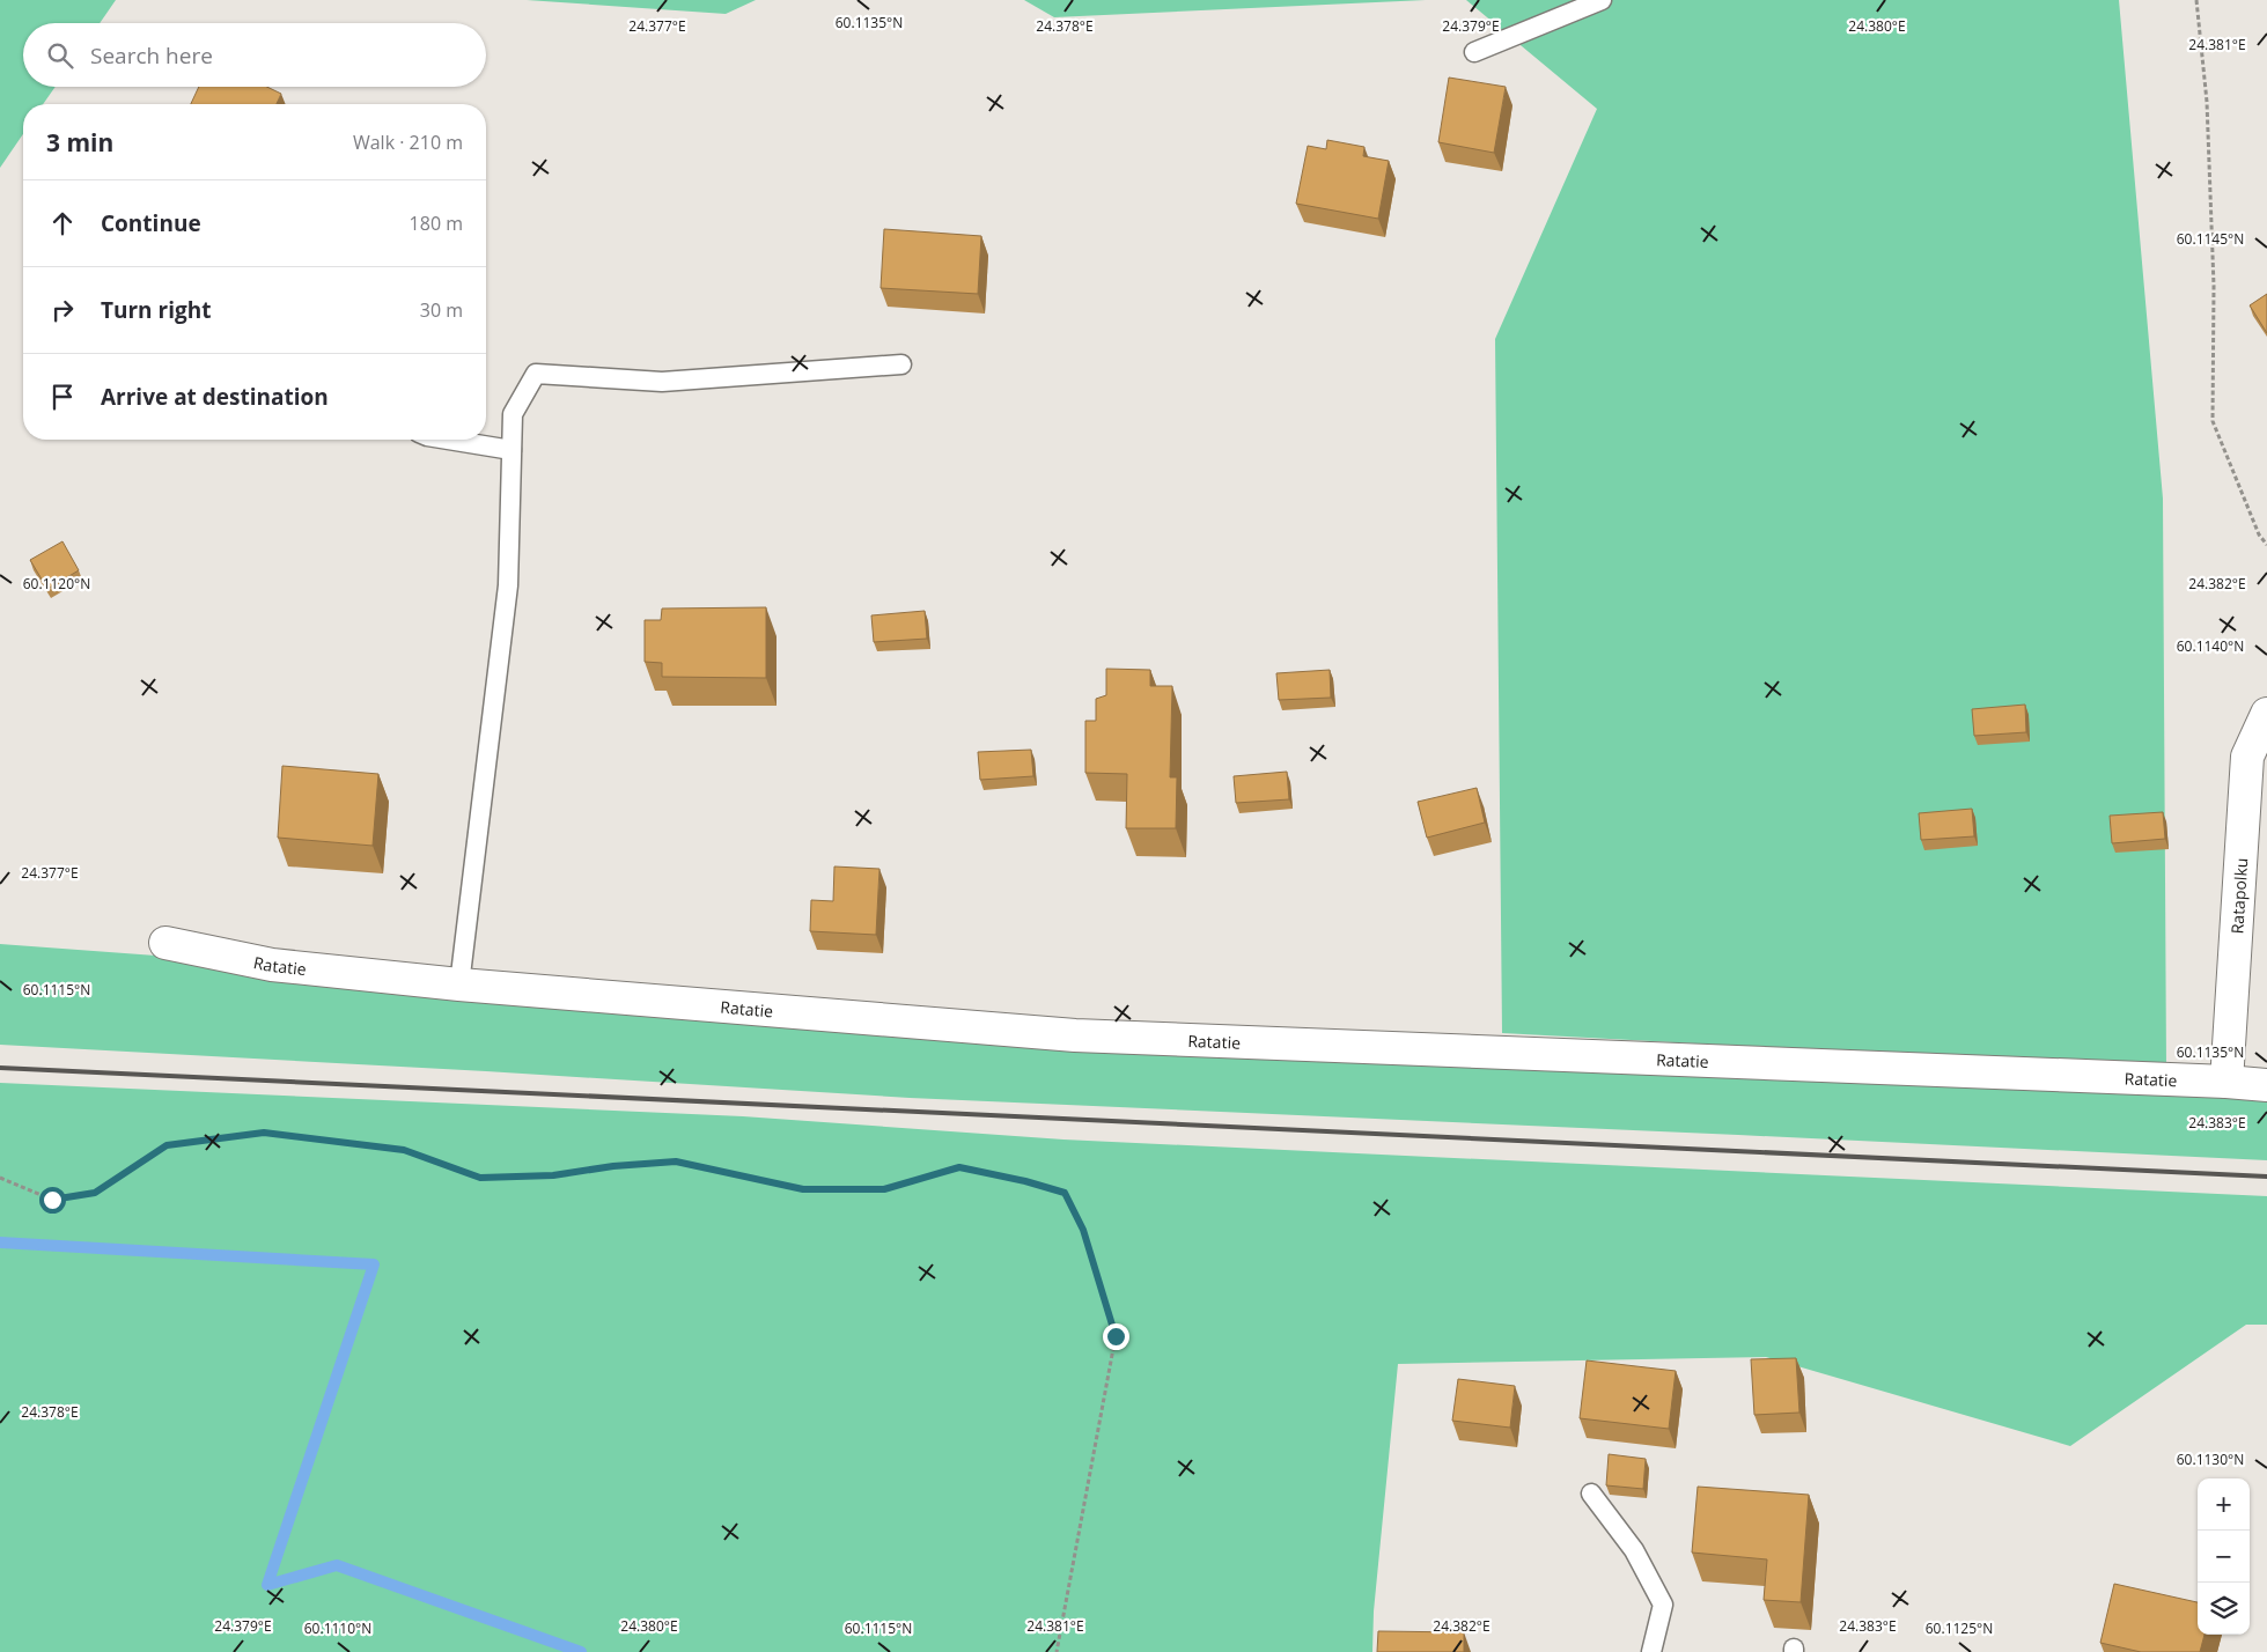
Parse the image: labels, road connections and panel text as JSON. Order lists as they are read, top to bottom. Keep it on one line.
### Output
{"streets":{"street":["Ratapolku","Ratatie"]},"crossings":[["Ratapolku","Ratatie"]],"page":{"search":"Search here","heading":["3 min","Walk · 210 m"],"list":[["Continue","180 m"],["Turn right","30 m"],"Arrive at destination"],"map_buttons":["+","−"]},"coordinates":["60.1135°N","24.377°E","24.378°E","24.379°E","24.380°E","24.381°E","60.1145°N","60.1120°N","24.382°E","60.1140°N","60.1115°N","24.383°E","60.1130°N","60.1110°N","60.1125°N"]}
